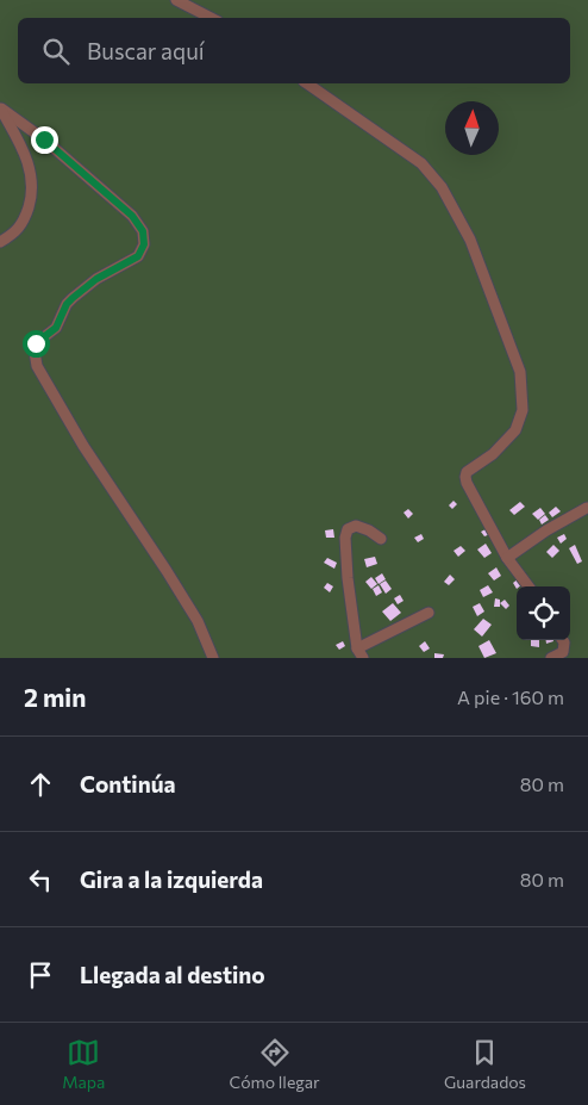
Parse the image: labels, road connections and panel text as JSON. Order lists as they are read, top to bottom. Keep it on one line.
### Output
{"north":"top","page":{"search":"Buscar aquí","heading":["2 min","A pie · 160 m"],"list":[["Continúa","80 m"],["Gira a la izquierda","80 m"],"Llegada al destino"],"nav":["Mapa","Cómo llegar","Guardados"]}}
